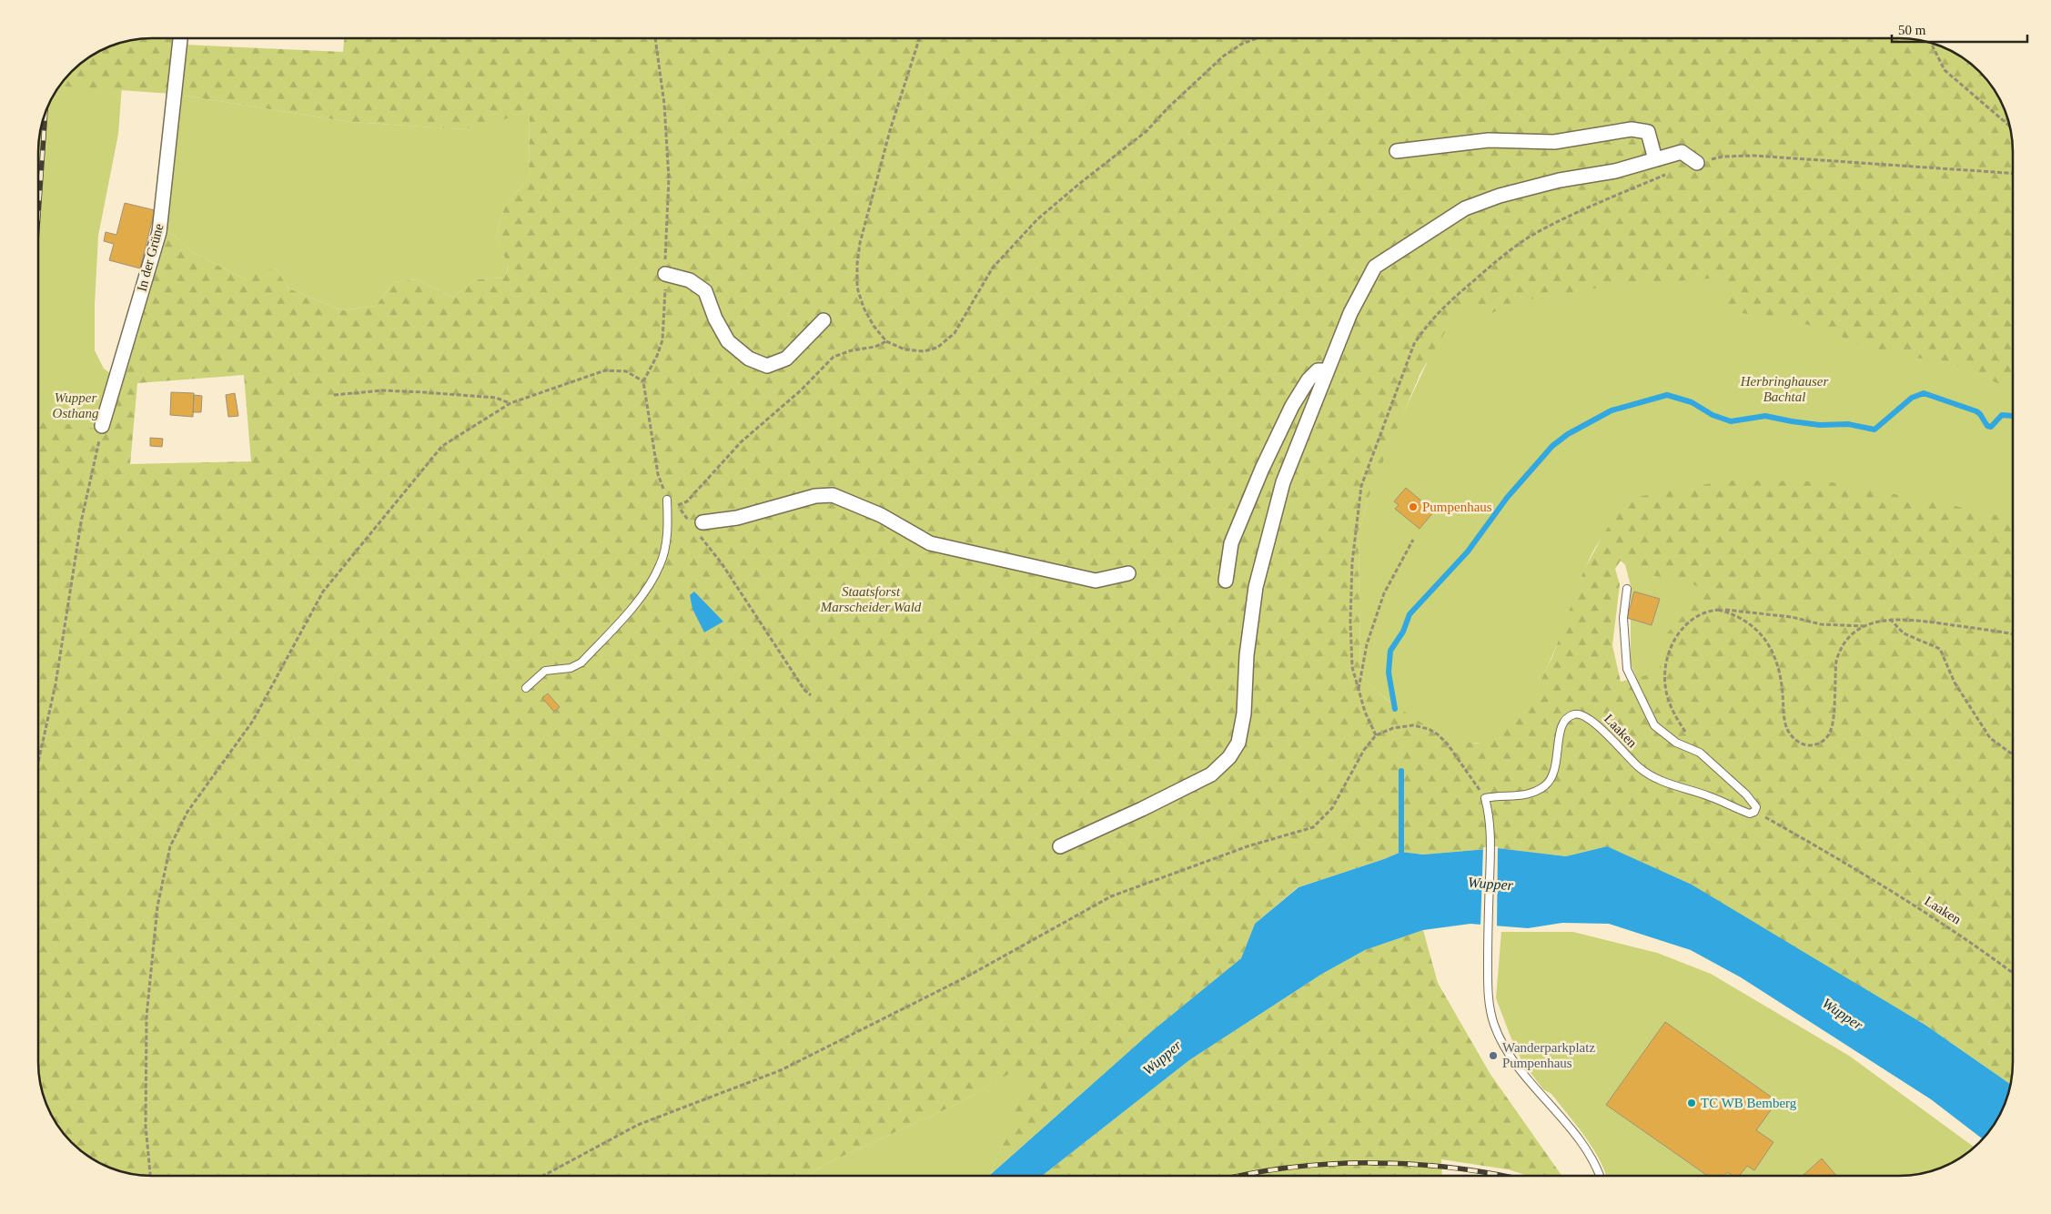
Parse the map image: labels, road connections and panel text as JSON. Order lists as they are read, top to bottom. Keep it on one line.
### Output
{"streets":{"street":["In der Grüne"],"lane":["Laaken"]},"water":["Wupper"],"parks":["Herbringhauser Bachtal","Wupper Osthang","Staatsforst Marscheider Wald"],"places":["Pumpenhaus","Wanderparkplatz Pumpenhaus","TC WB Bemberg"],"scale_bar":"50 m"}
